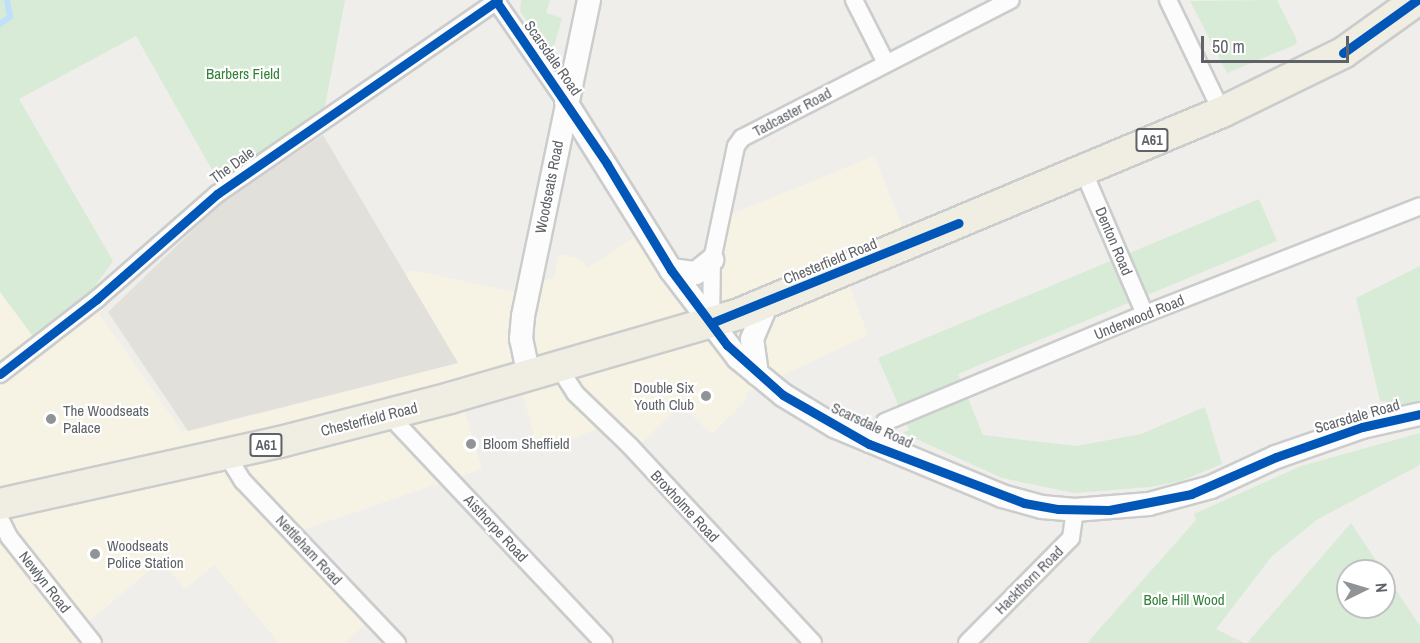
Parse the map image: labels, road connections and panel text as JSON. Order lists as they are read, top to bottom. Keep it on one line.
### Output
{"streets":{"highway":["A61","Chesterfield Road"],"street":["Scarsdale Road","Tadcaster Road","The Dale","Woodseats Road","Denton Road","Underwood Road","Broxholme Road","Aisthorpe Road","Nettleham Road","Hackthorn Road","Newlyn Road"]},"crossings":[["Scarsdale Road","Tadcaster Road"],["Scarsdale Road","The Dale"],["Scarsdale Road","Woodseats Road"],["Scarsdale Road","Chesterfield Road"],["Scarsdale Road","Underwood Road"],["Scarsdale Road","Hackthorn Road"],["Tadcaster Road","Chesterfield Road"],["Woodseats Road","Chesterfield Road"],["Denton Road","Chesterfield Road"],["Denton Road","Underwood Road"],["Chesterfield Road","Broxholme Road"],["Chesterfield Road","Aisthorpe Road"],["Chesterfield Road","Nettleham Road"]],"parks":["Barbers Field","Bole Hill Wood"],"places":["Double Six Youth Club","The Woodseats Palace","Bloom Sheffield","Woodseats Police Station"],"scale_bar":"50 m","north":"right"}
